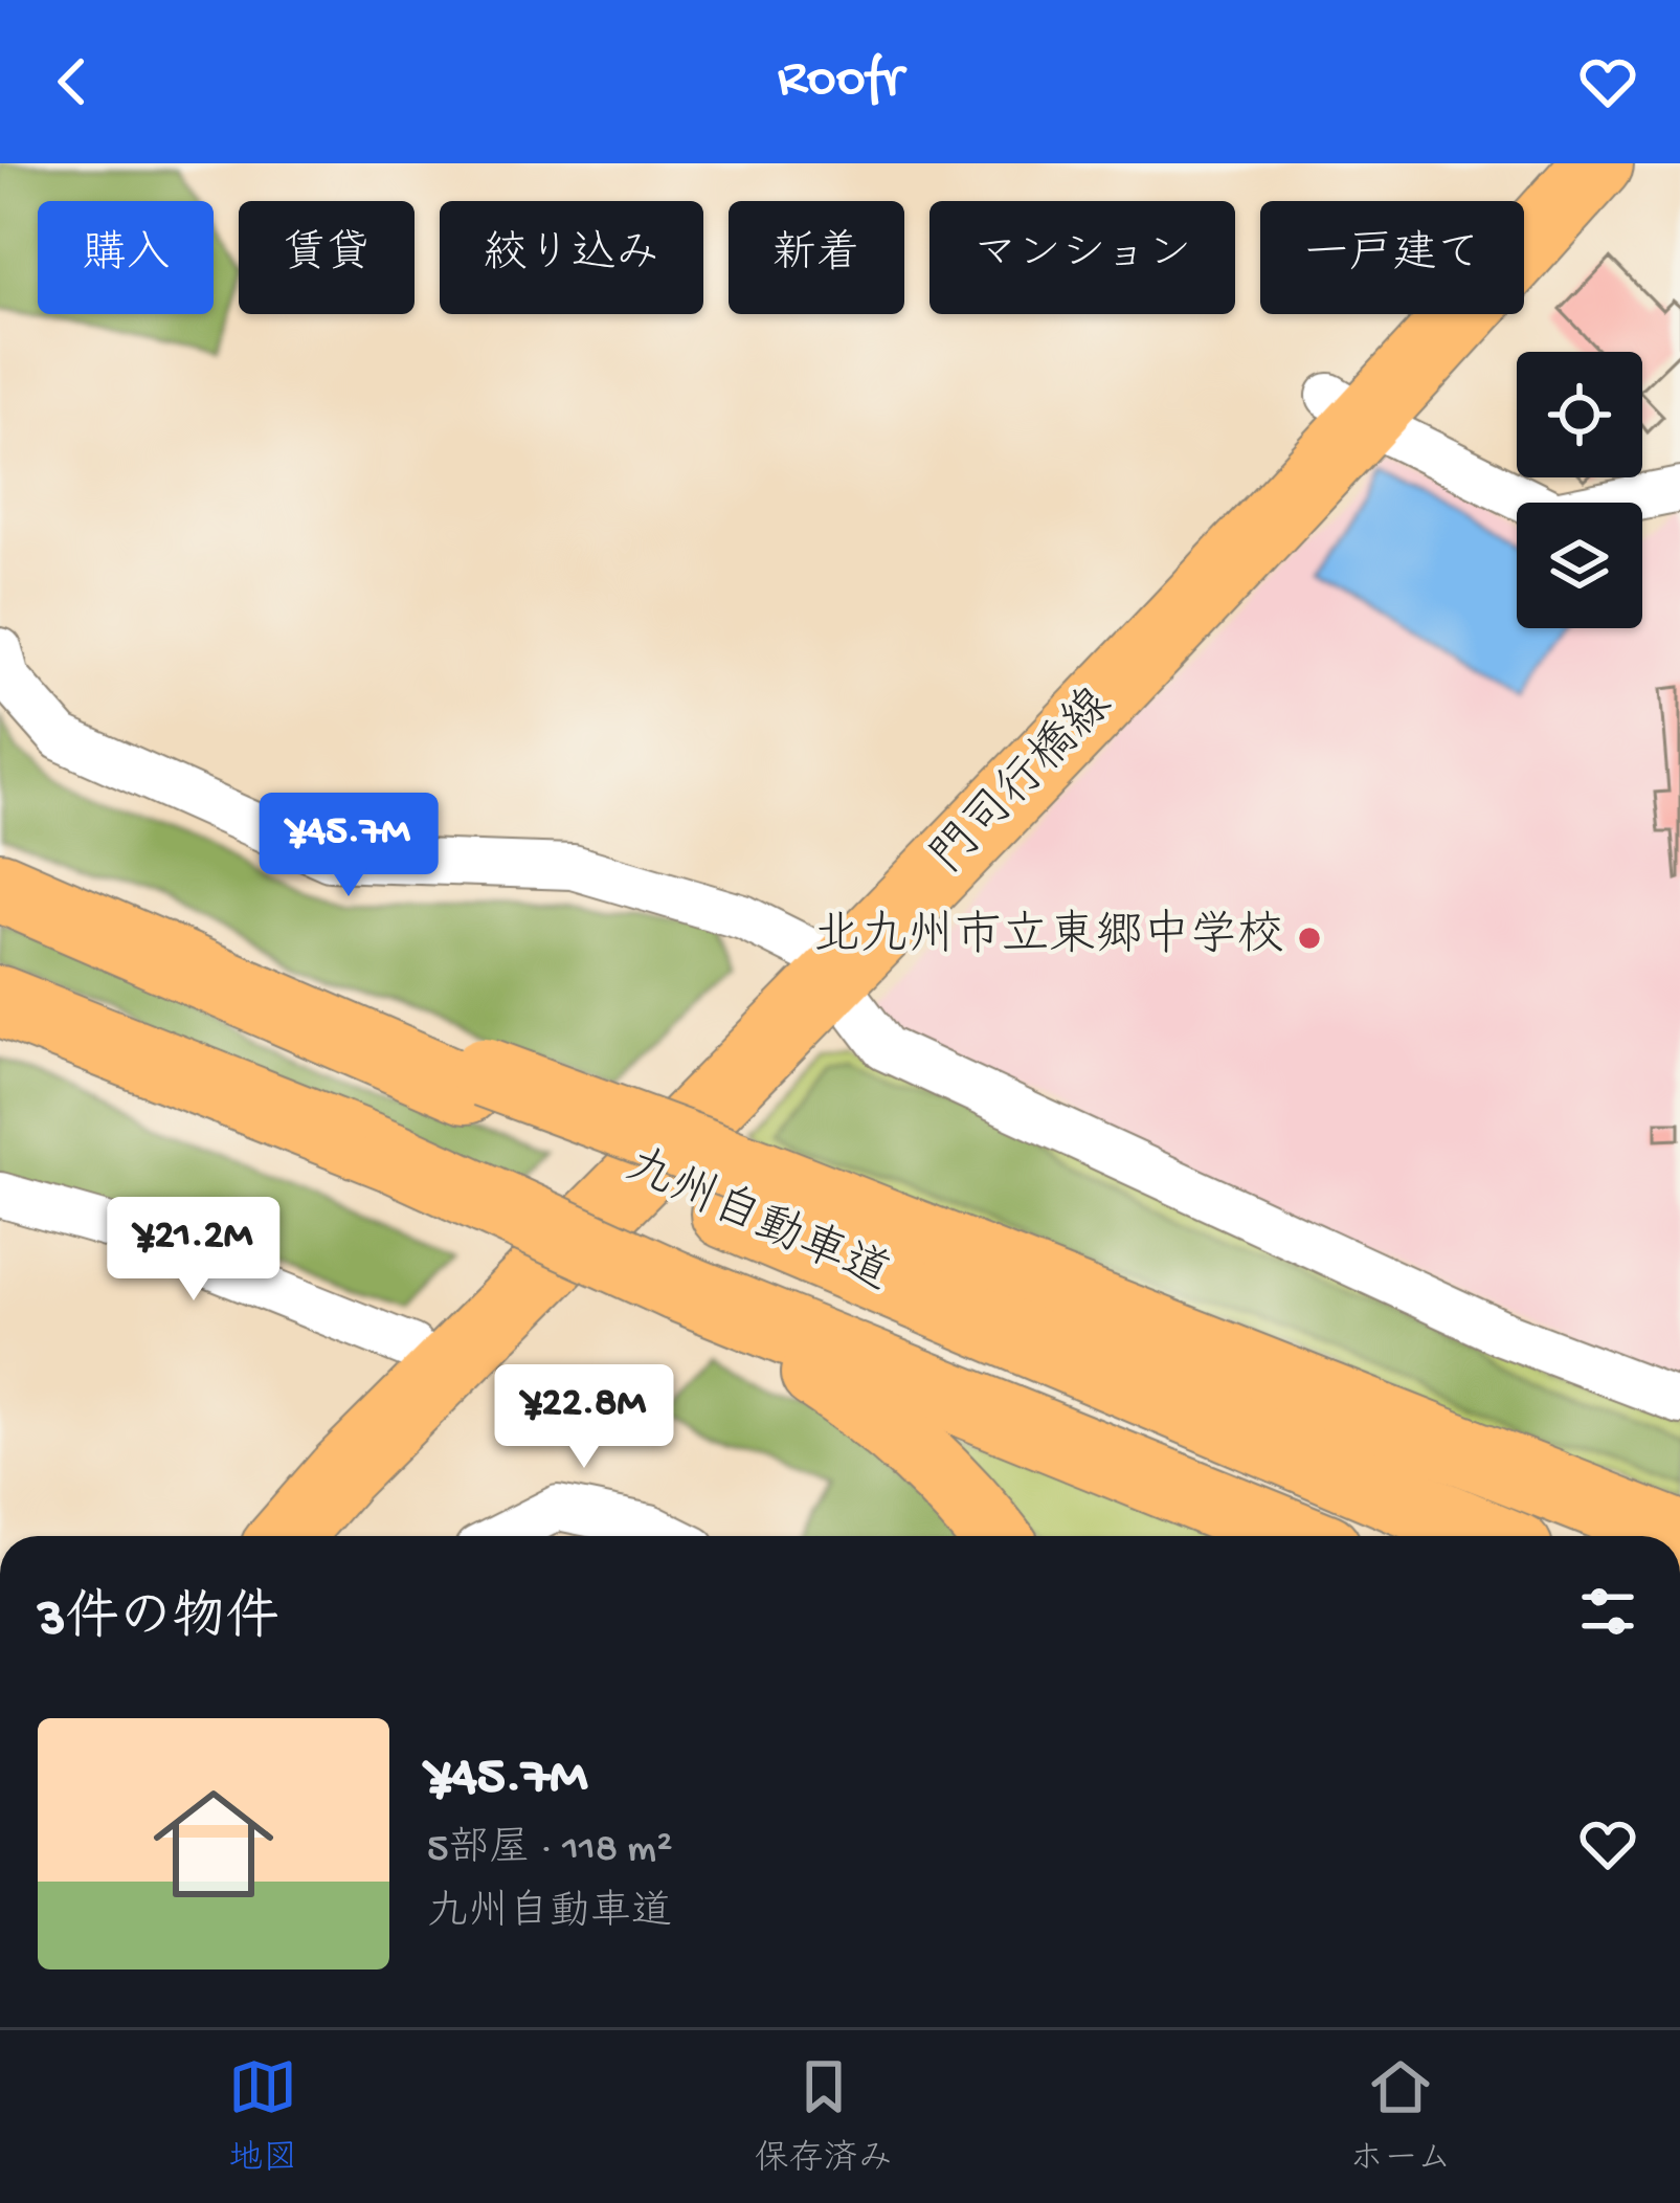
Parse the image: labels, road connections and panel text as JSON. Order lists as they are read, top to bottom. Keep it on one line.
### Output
{"streets":{"main road":["門司行橋線","九州自動車道"]},"places":["北九州市立東郷中学校"],"page":{"header":"Roofr","chip":["購入","賃貸","絞り込み","新着","マンション","一戸建て"],"price":["¥45.7M","¥21.2M","¥22.8M"],"heading":"3件の物件","list":[{"name":"¥45.7M","note":"5部屋 · 118 m² · 九州自動車道"}],"tabs":["地図","保存済み","ホーム"]}}
